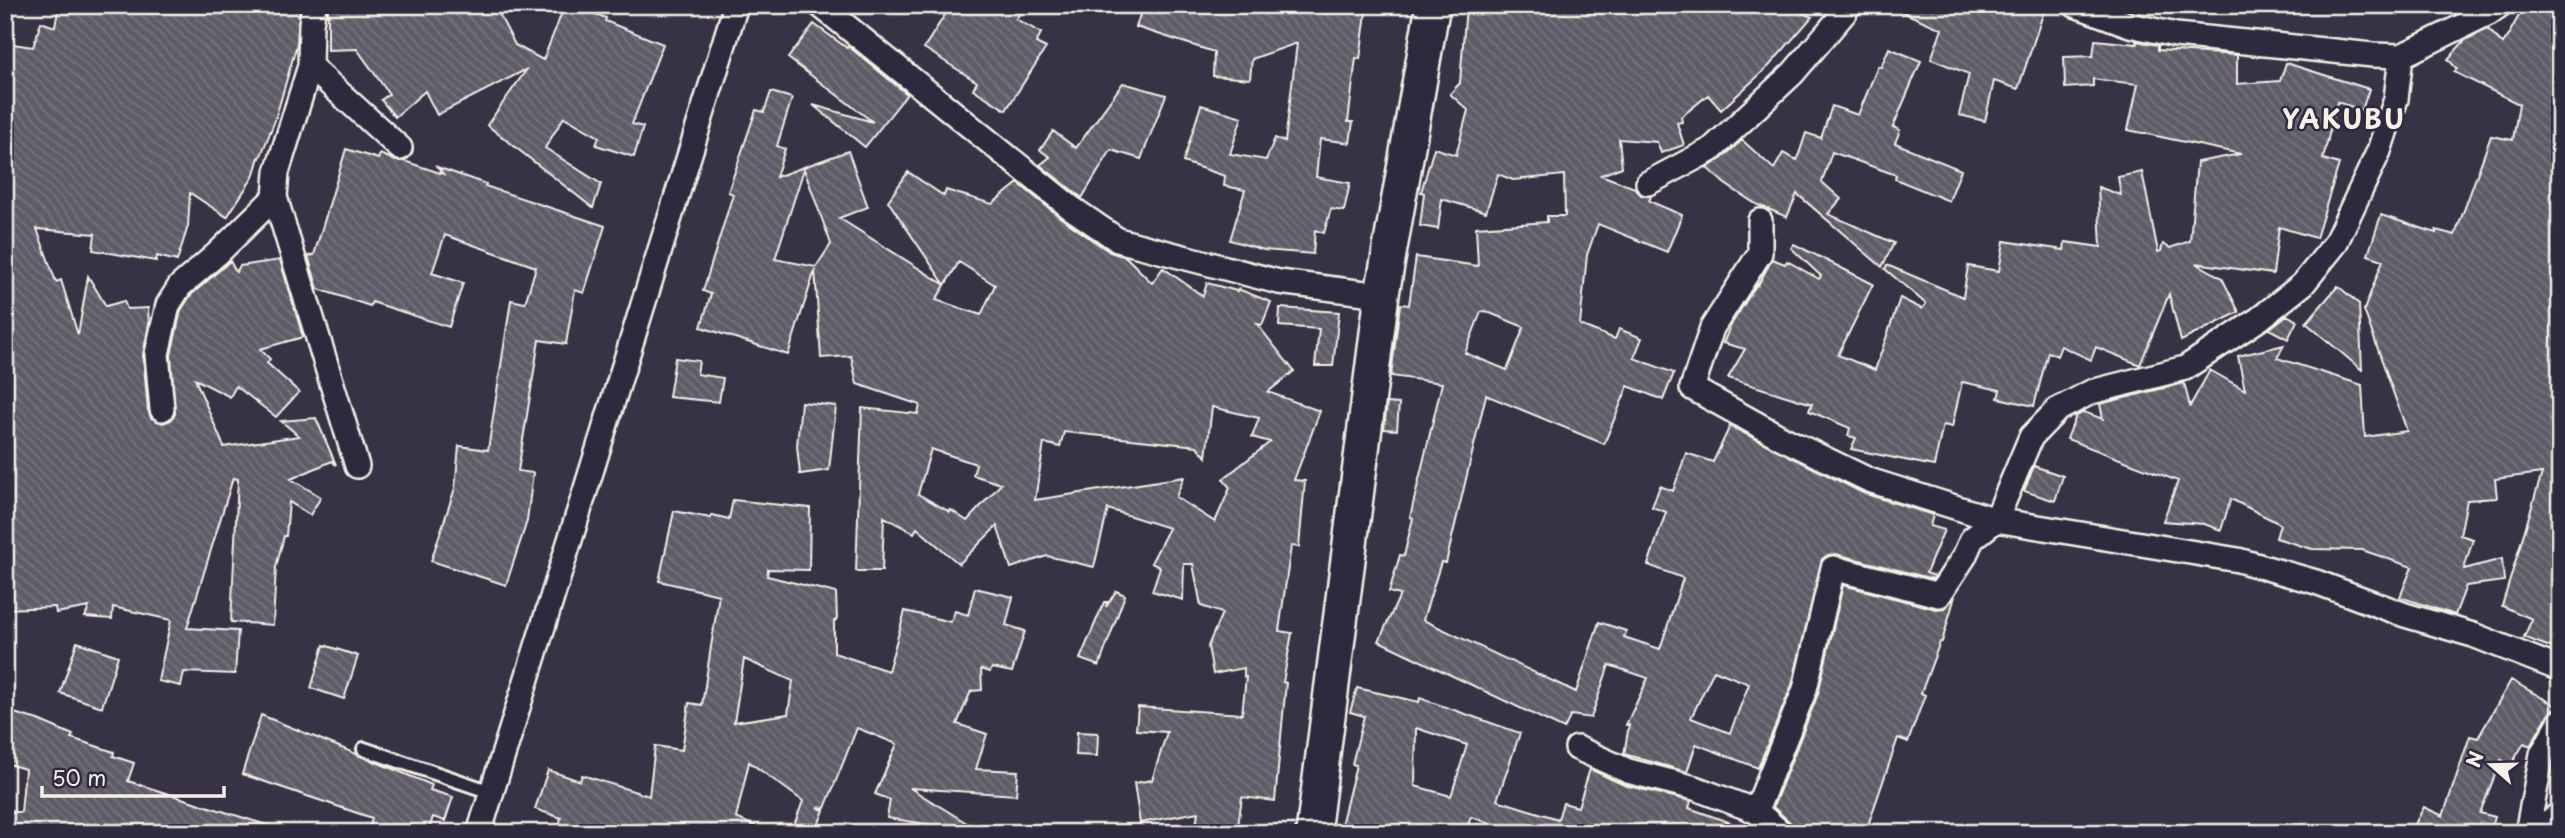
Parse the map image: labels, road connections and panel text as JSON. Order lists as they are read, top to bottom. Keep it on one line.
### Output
{"districts":["YAKUBU"],"scale_bar":"50 m","north":"left"}
